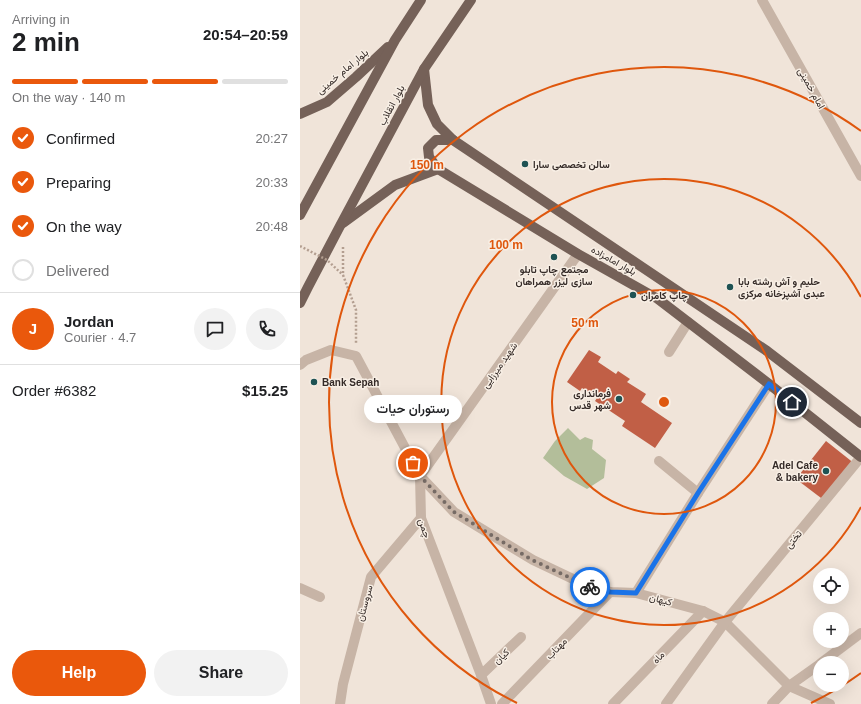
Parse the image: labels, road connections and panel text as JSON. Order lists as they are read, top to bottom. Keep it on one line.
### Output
{"streets":{"main road":["بلوار امام خمینی","بلوار انقلاب","بلوار امامزاده"],"street":["امام خمینی","شهید میرزایی","چمن","تختی","کیهان","سروستان","مهتاب","کیان","ماه"]},"crossings":[["بلوار انقلاب","بلوار امامزاده"],["بلوار امامزاده","شهید میرزایی"],["بلوار امامزاده","تختی"],["شهید میرزایی","چمن"],["شهید میرزایی","کیهان"],["چمن","کیهان"],["چمن","سروستان"],["چمن","کیان"],["تختی","کیهان"],["کیهان","مهتاب"],["کیهان","ماه"]],"places":["سالن تخصصی سارا","مجتمع چاپ تابلو سازی لیزر همراهان","حلیم و آش رشته بابا عبدی آشپزخانه مرکزی","چاپ کامران","Bank Sepah","فرمانداری شهر قدس","رستوران حیات","Adel Cafe & bakery"],"page":{"heading":["2 min","Arriving in","20:54–20:59"],"panel":["Jordan","Courier · 4.7","Order #6382","$15.25"],"bar":"On the way · 140 m","list":[["Confirmed","20:27"],["Preparing","20:33"],["On the way","20:48"],"Delivered"],"round":"J","bubble":"رستوران حیات","map_buttons":["+","−"],"buttons":["Help","Share"]},"rings":["150 m","100 m","50 m"]}
